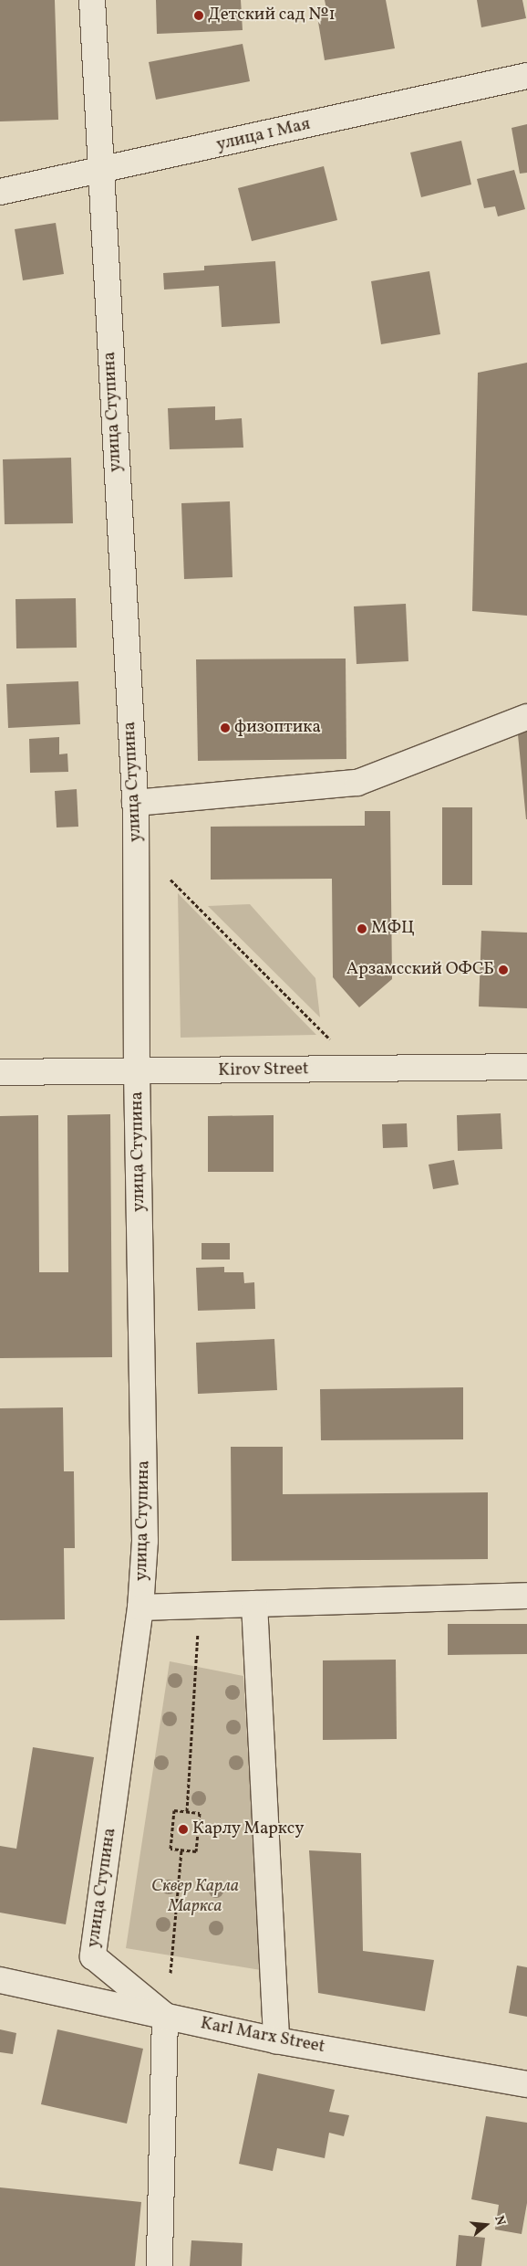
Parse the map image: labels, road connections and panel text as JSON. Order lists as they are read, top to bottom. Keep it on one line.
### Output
{"streets":{"street":["улица 1 Мая","улица Ступина","Kirov Street","Karl Marx Street"]},"crossings":[["улица 1 Мая","улица Ступина"],["улица Ступина","Kirov Street"],["улица Ступина","Karl Marx Street"]],"parks":["Сквер Карла Маркса"],"places":["Детский сад №1","физоптика","МФЦ","Арзамсский ОФСБ","Карлу Марксу"],"north":"right"}
